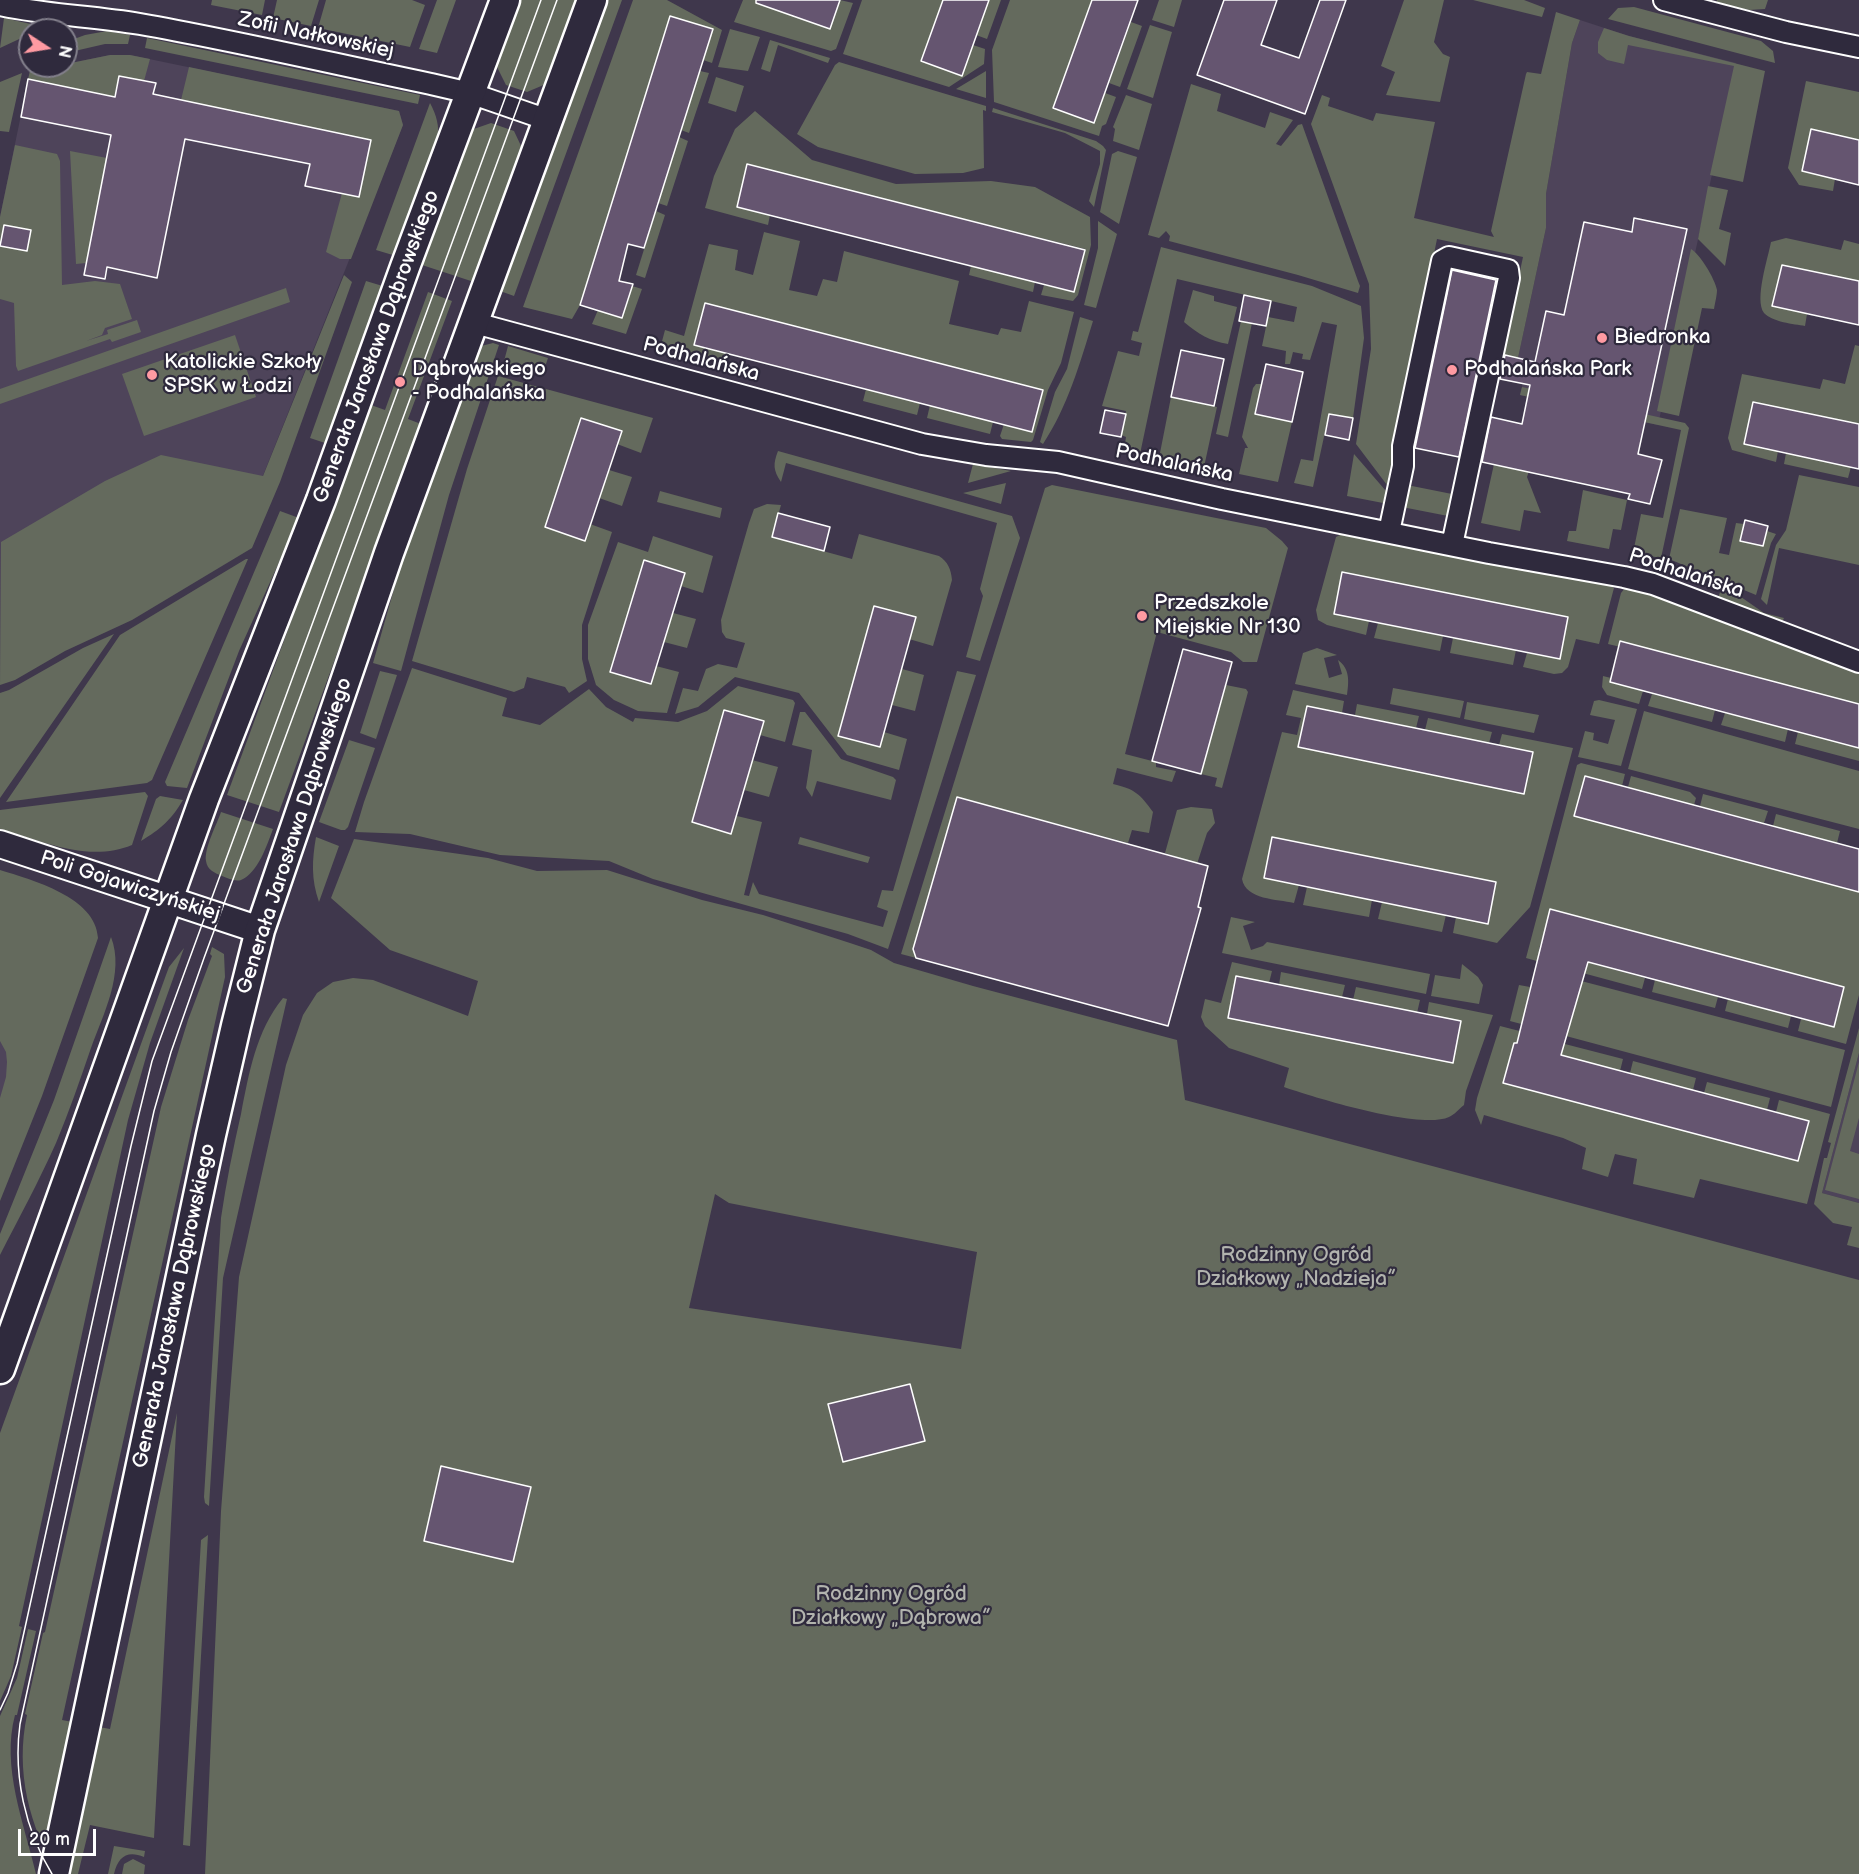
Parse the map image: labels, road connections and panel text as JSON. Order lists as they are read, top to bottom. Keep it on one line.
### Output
{"streets":{"main road":["Generała Jarosława Dąbrowskiego"],"street":["Zofii Nałkowskiej","Podhalańska","Poli Gojawiczyńskiej"]},"crossings":[["Zofii Nałkowskiej","Generała Jarosława Dąbrowskiego"],["Generała Jarosława Dąbrowskiego","Podhalańska"],["Generała Jarosława Dąbrowskiego","Poli Gojawiczyńskiej"]],"parks":["Rodzinny Ogród Działkowy „Nadzieja”","Rodzinny Ogród Działkowy „Dąbrowa”"],"places":["Biedronka","Podhalańska Park","Katolickie Szkoły SPSK w Łodzi","Dąbrowskiego - Podhalańska","Przedszkole Miejskie Nr 130"],"scale_bar":"20 m","north":"right"}
